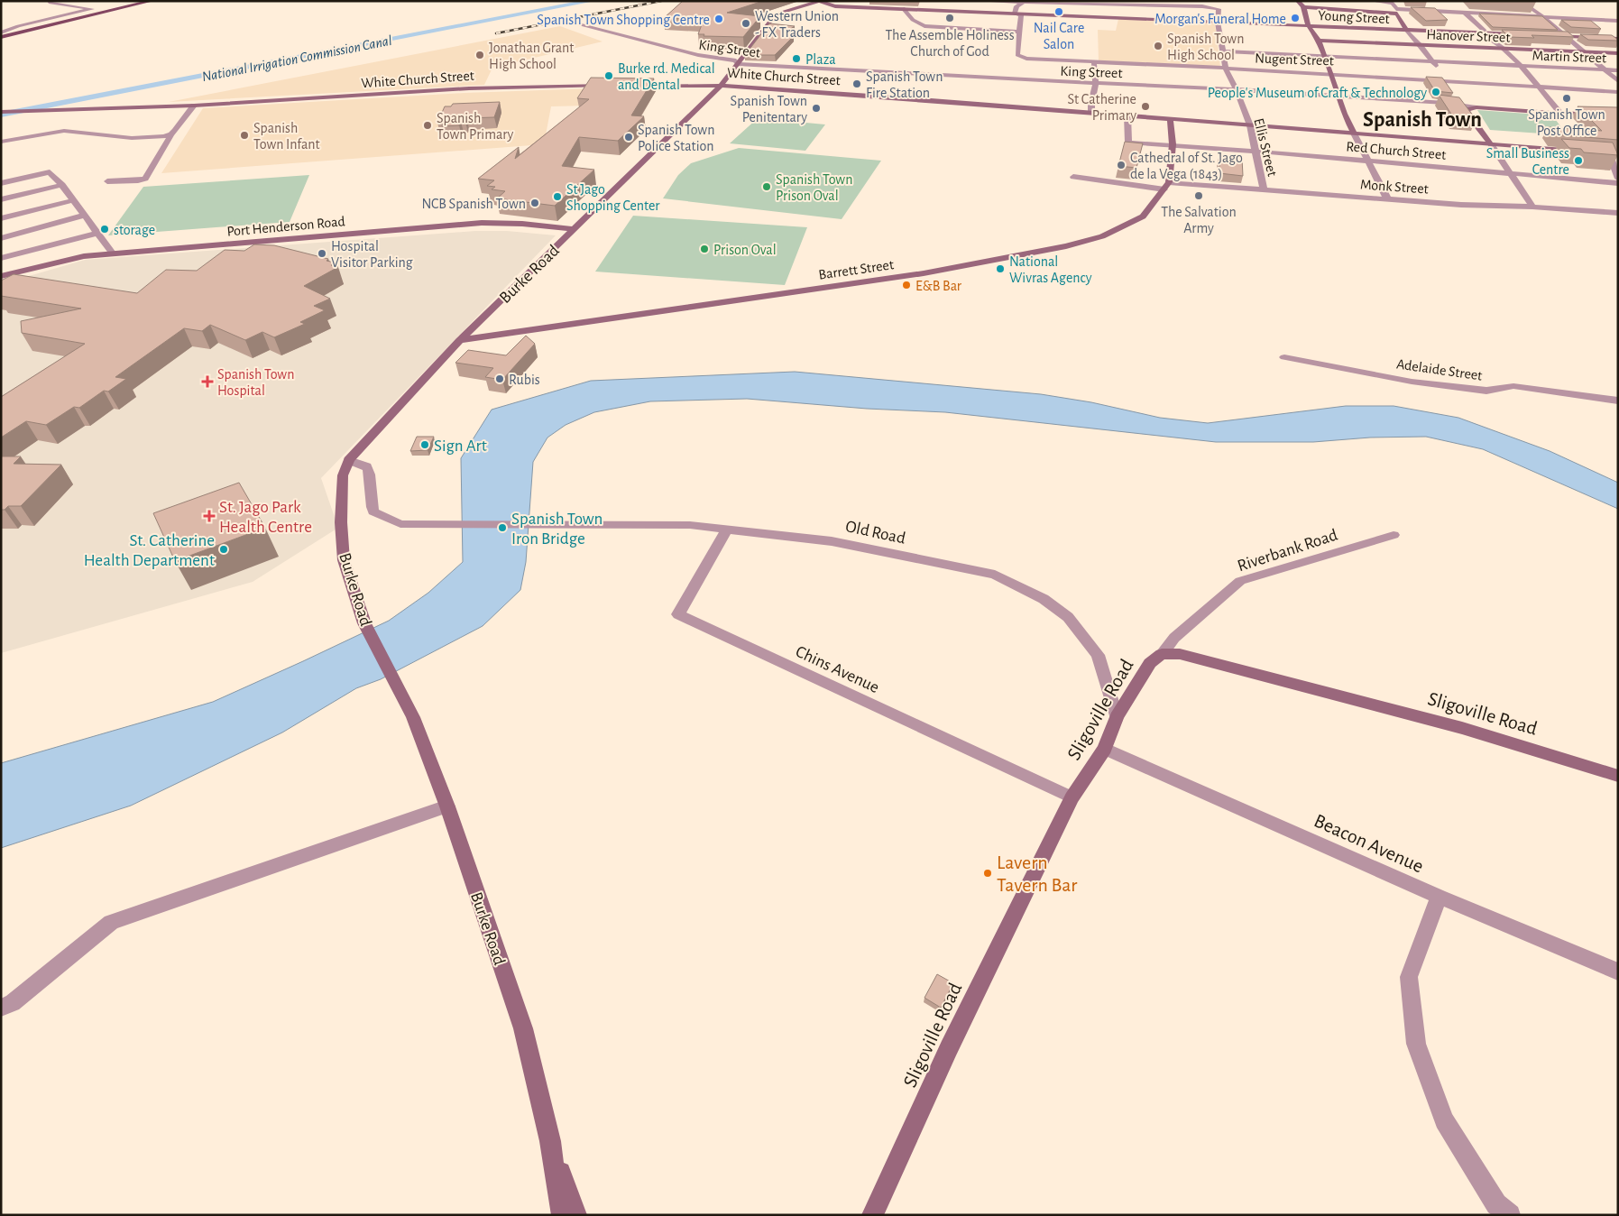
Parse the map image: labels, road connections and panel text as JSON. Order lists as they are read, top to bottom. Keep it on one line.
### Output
{"streets":{"street":["Young Street","Hanover Street","King Street","Martin Street","Nugent Street","White Church Street","Ellis Street","Red Church Street","Monk Street","Port Henderson Road","Barrett Street","Burke Road","Adelaide Street","Old Road","Riverbank Road","Chins Avenue","Sligoville Road","Beacon Avenue"]},"crossings":[["Young Street","Nugent Street"],["Young Street","Ellis Street"],["Young Street","Burke Road"],["King Street","Ellis Street"],["King Street","Burke Road"],["Martin Street","Ellis Street"],["Nugent Street","Ellis Street"],["White Church Street","Ellis Street"],["White Church Street","Red Church Street"],["White Church Street","Burke Road"],["Ellis Street","Red Church Street"],["Ellis Street","Monk Street"],["Monk Street","Barrett Street"],["Port Henderson Road","Burke Road"],["Barrett Street","Burke Road"],["Burke Road","Old Road"],["Old Road","Chins Avenue"],["Old Road","Sligoville Road"],["Riverbank Road","Sligoville Road"],["Chins Avenue","Sligoville Road"],["Sligoville Road","Beacon Avenue"]],"districts":["Spanish Town"],"water":["National Irrigation Commission Canal"],"places":{"other":["Nail Care Salon","The Assemble Holiness Church of God","Morgan's Funeral Home","Spanish Town Shopping Centre","Western Union - FX Traders","Spanish Town High School","Jonathan Grant High School","Plaza","Burke rd. Medical and Dental","Spanish Town Fire Station","People's Museum of Craft & Technology","Spanish Town Post Office","St Catherine Primary","Spanish Town Penitentary","Spanish Town Primary","Spanish Town Infant","Spanish Town Police Station","Small Business Centre","Cathedral of St. Jago de la Vega (1843)","Spanish Town Prison Oval","The Salvation Army","St Jago Shopping Center","NCB Spanish Town","storage","Prison Oval","Hospital Visitor Parking","National Wivras Agency","E&B Bar","Rubis","Sign Art","Spanish Town Iron Bridge","St. Catherine Health Department","Lavern Tavern Bar"],"health":["Spanish Town Hospital","St. Jago Park Health Centre"]}}
